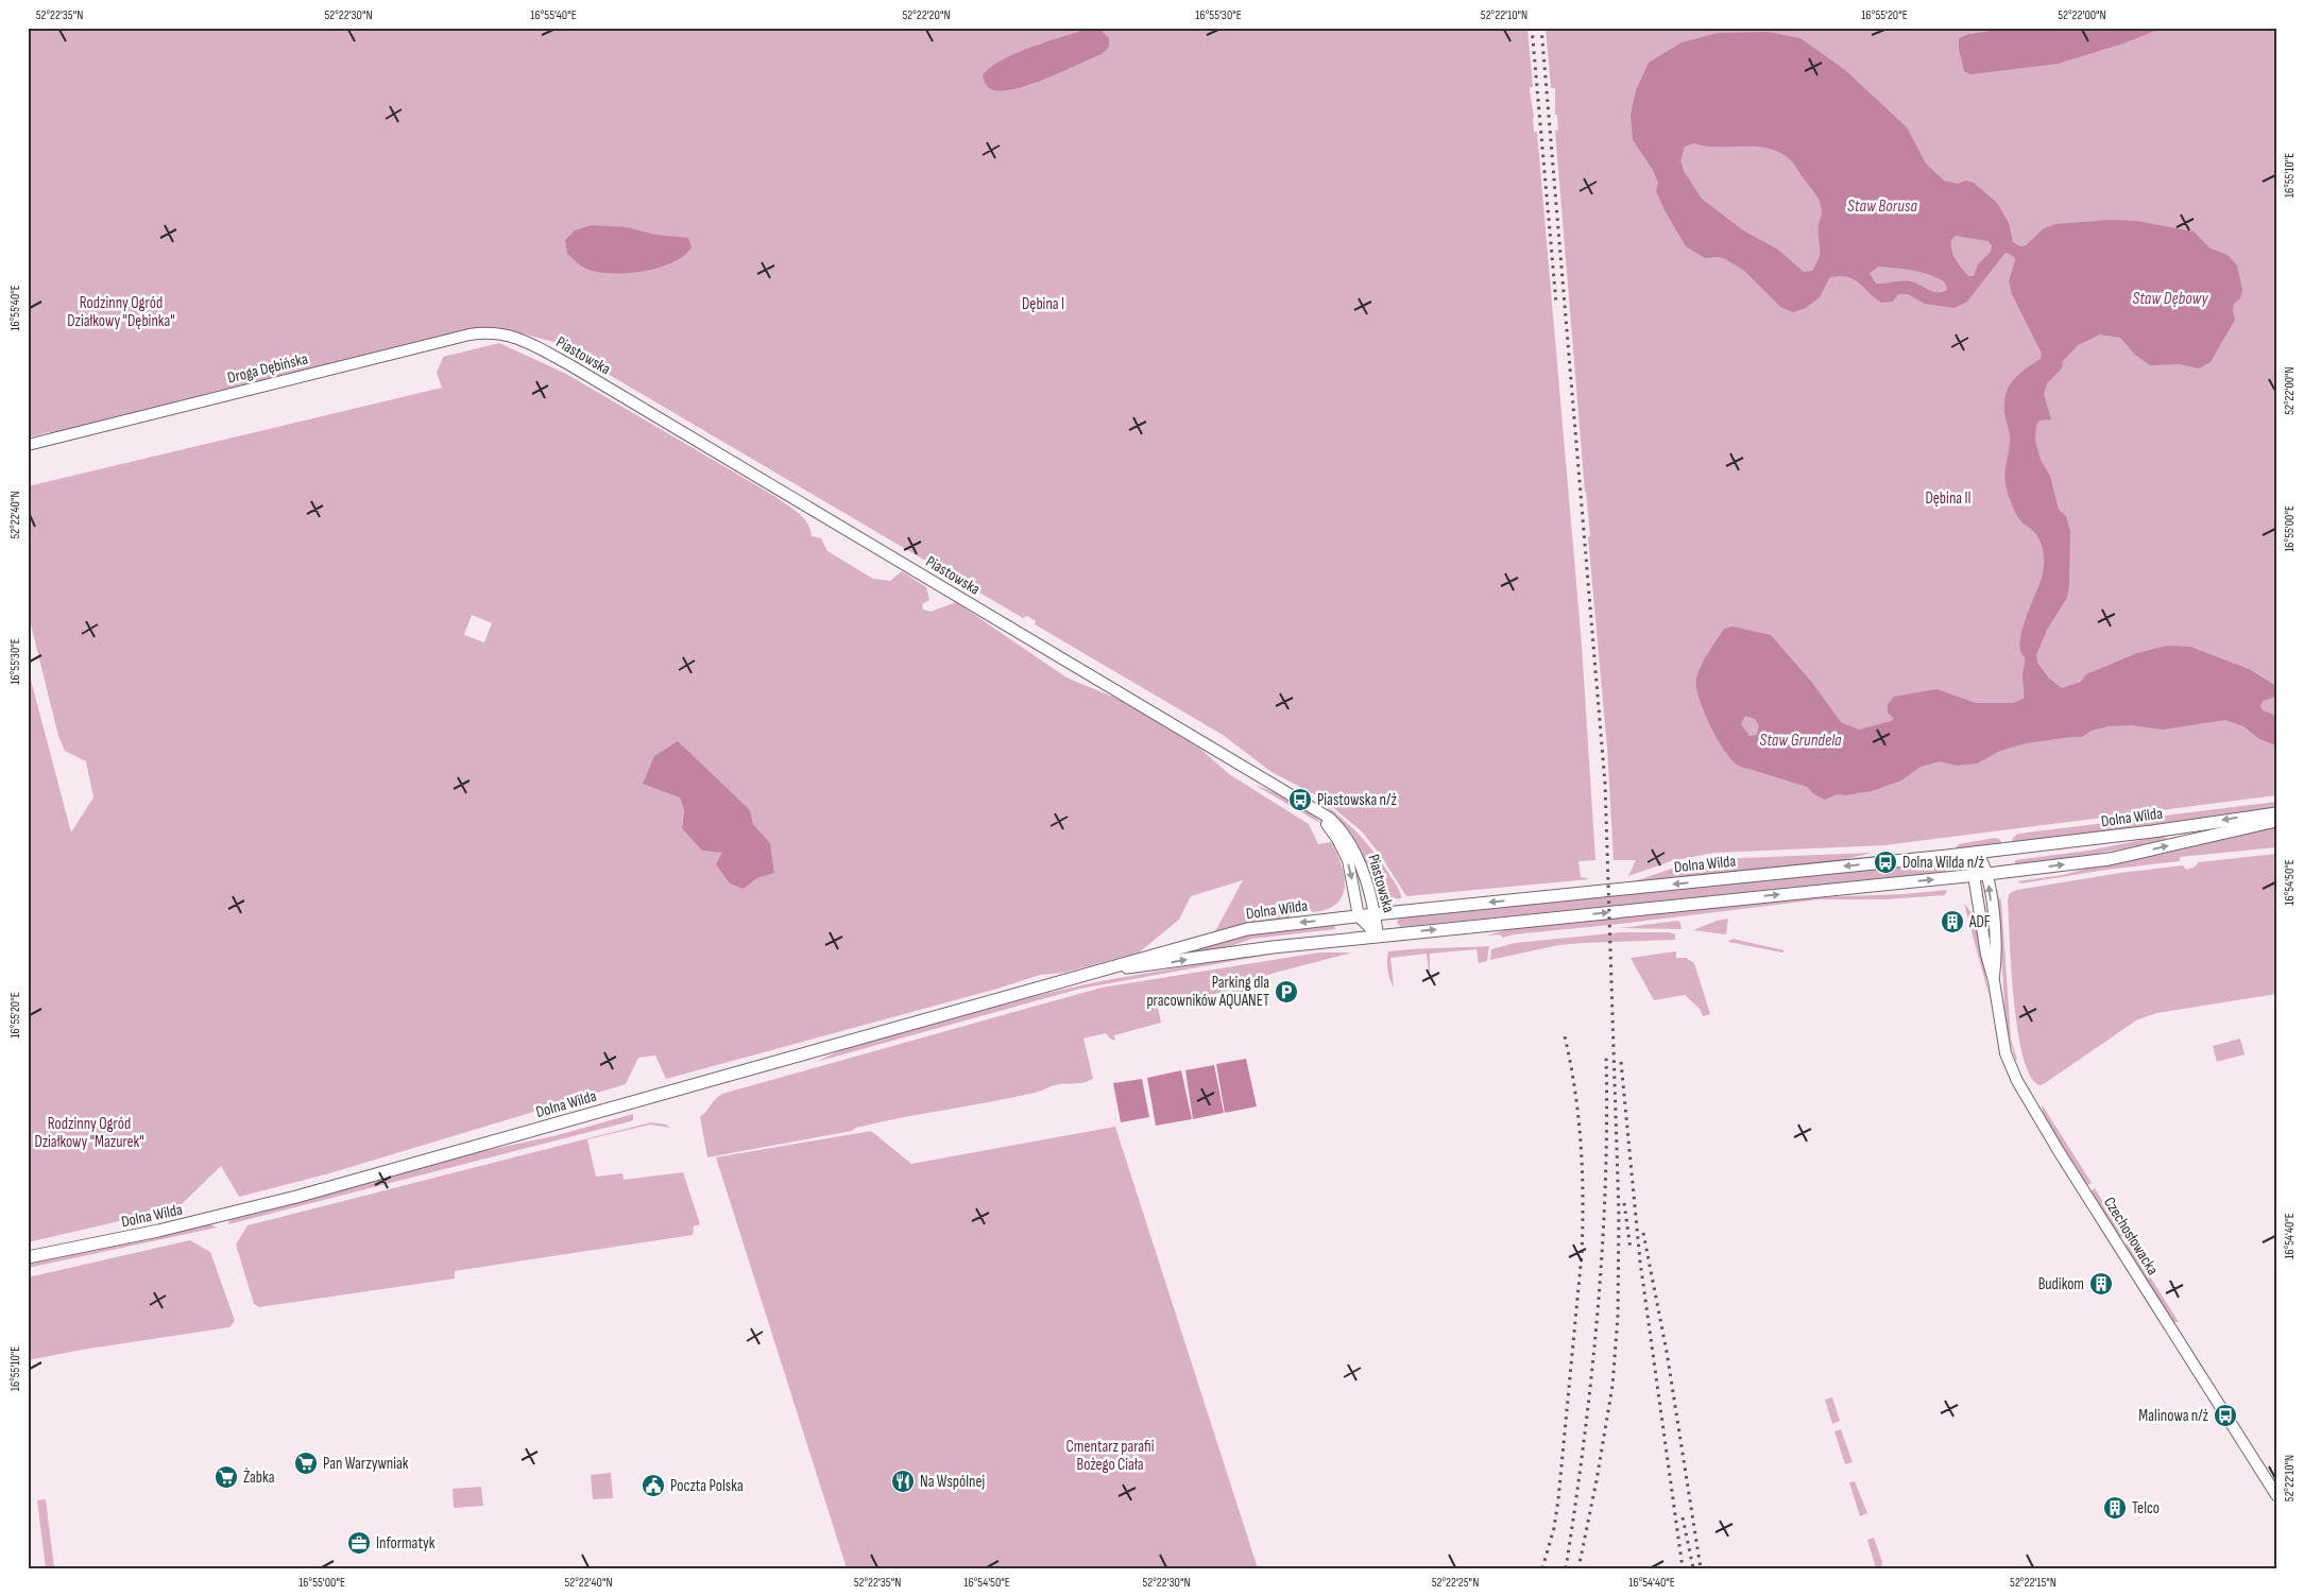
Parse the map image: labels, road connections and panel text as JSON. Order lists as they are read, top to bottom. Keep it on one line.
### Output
{"streets":{"main road":["Dolna Wilda"],"street":["Piastowska","Droga Dębińska","Czechosłowacka"]},"crossings":[["Piastowska","Droga Dębińska"],["Piastowska","Dolna Wilda"],["Dolna Wilda","Czechosłowacka"]],"water":["Staw Borusa","Staw Dębowy","Staw Grundela"],"parks":["Rodzinny Ogród Działkowy \"Dębinka\"","Dębina I","Dębina II","Rodzinny Ogród Działkowy \"Mazurek\"","Cmentarz parafii Bożego Ciała"],"places":{"bus stop":["Piastowska n/ż","Dolna Wilda n/ż","Malinowa n/ż"],"building":["ADF","Budikom","Telco"],"parking":["Parking dla pracowników AQUANET"],"supermarket":["Pan Warzywniak","Żabka"],"restaurant":["Na Wspólnej"],"public building":["Poczta Polska"],"office":["Informatyk"]},"coordinates":["52°22'35\"N","52°22'30\"N","16°55'40\"E","52°22'20\"N","16°55'30\"E","52°22'10\"N","16°55'20\"E","52°22'00\"N","16°55'10\"E","52°22'40\"N","16°55'00\"E","16°54'50\"E","16°54'40\"E","52°22'25\"N","52°22'15\"N"]}
